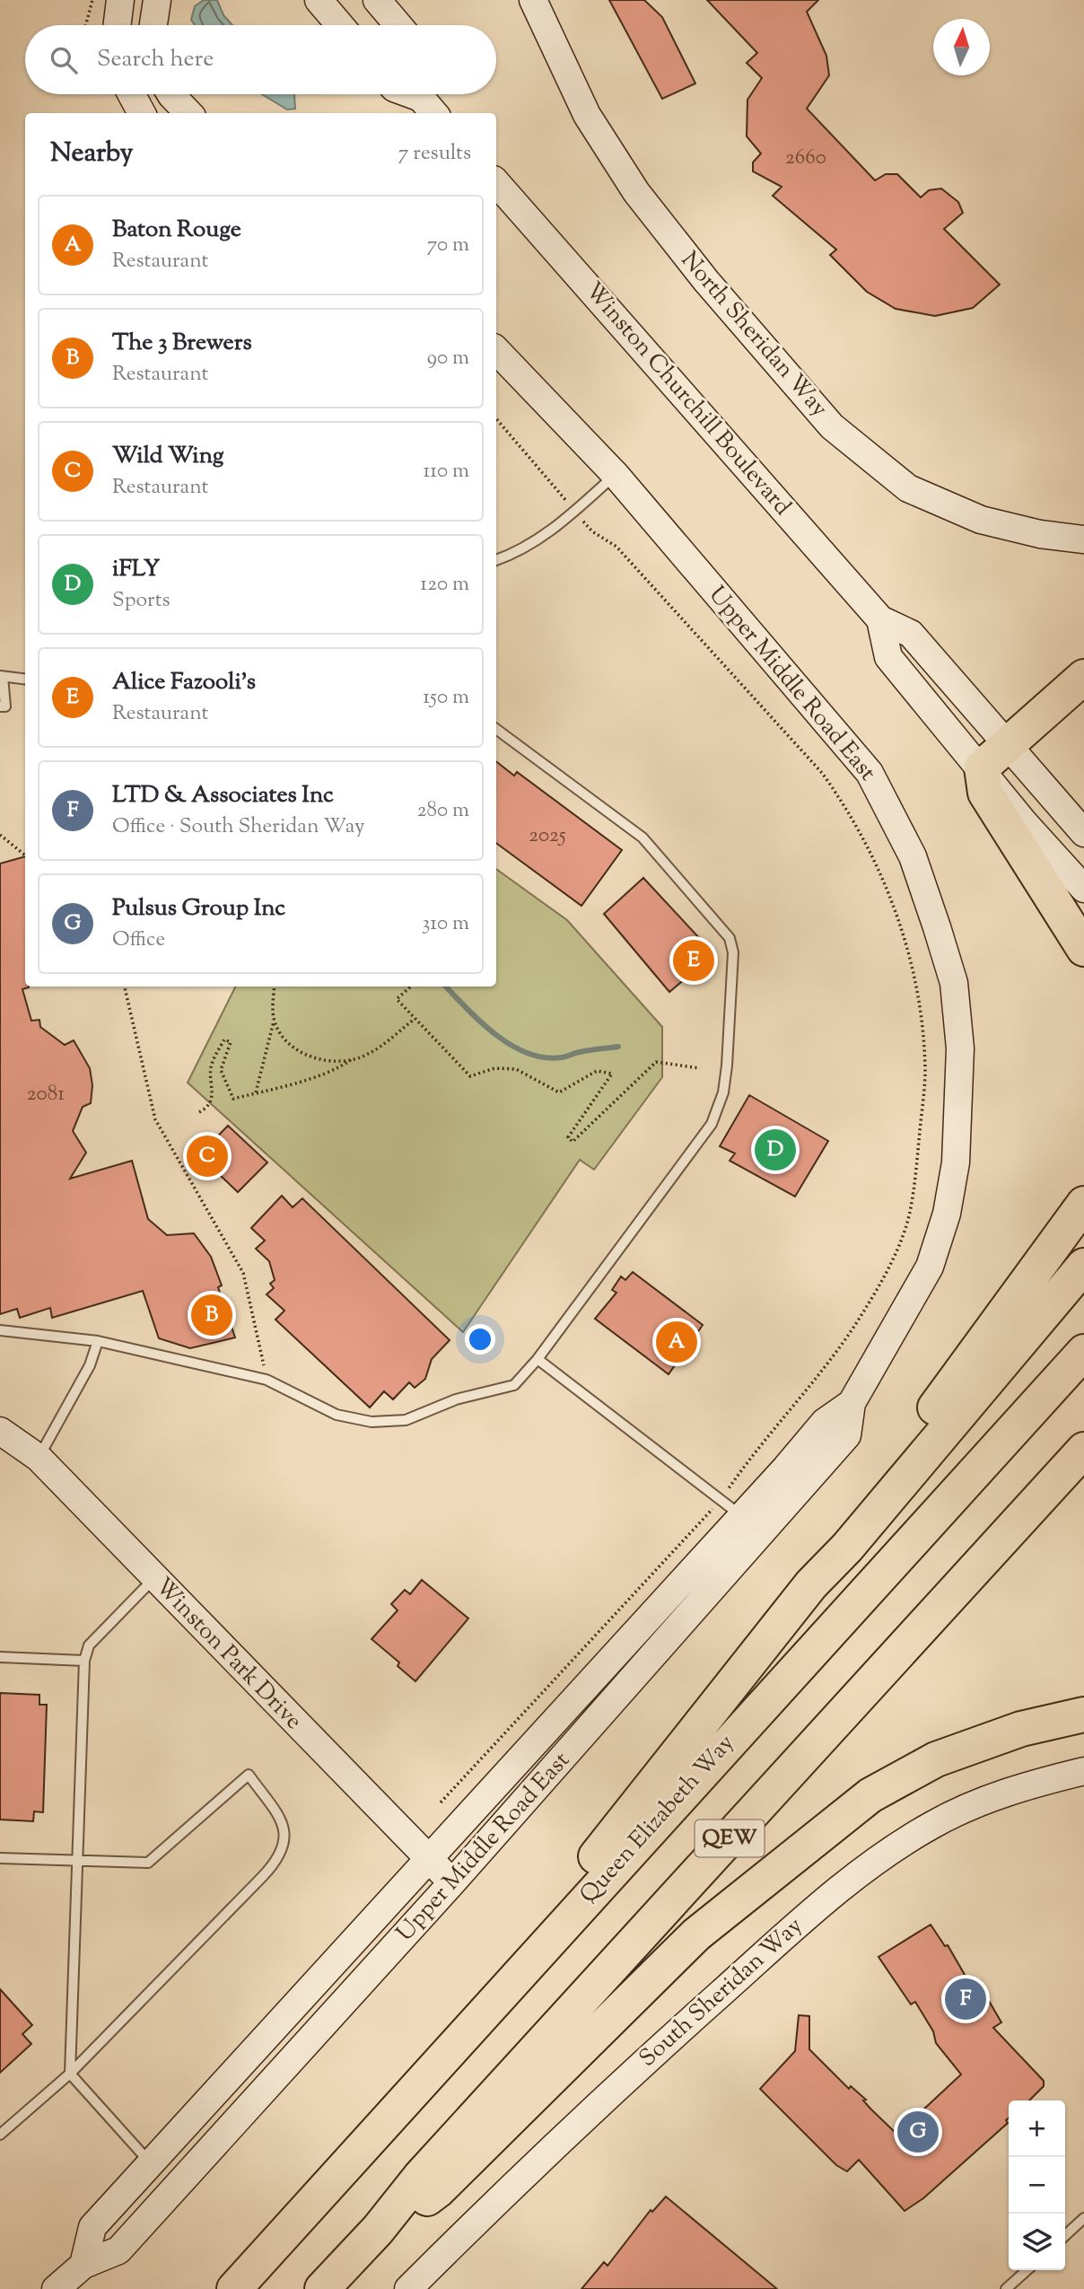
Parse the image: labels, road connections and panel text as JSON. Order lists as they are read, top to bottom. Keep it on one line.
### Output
{"streets":{"highway":["Queen Elizabeth Way","QEW"],"street":["North Sheridan Way","Winston Churchill Boulevard","Upper Middle Road East","Winston Park Drive","South Sheridan Way"]},"crossings":[["Upper Middle Road East","Winston Park Drive"]],"house_numbers":["2660","2025","2081"],"north":"top","page":{"search":"Search here","heading":["Nearby","7 results"],"list":[{"mark":"A","name":"Baton Rouge","note":"Restaurant","value":"70 m"},{"mark":"B","name":"The 3 Brewers","note":"Restaurant","value":"90 m"},{"mark":"C","name":"Wild Wing","note":"Restaurant","value":"110 m"},{"mark":"D","name":"iFLY","note":"Sports","value":"120 m"},{"mark":"E","name":"Alice Fazooli's","note":"Restaurant","value":"150 m"},{"mark":"F","name":"LTD & Associates Inc","note":"Office · South Sheridan Way","value":"280 m"},{"mark":"G","name":"Pulsus Group Inc","note":"Office","value":"310 m"}],"pins":["E","D","C","B","A","F","G"],"map_buttons":["+","−"]}}
